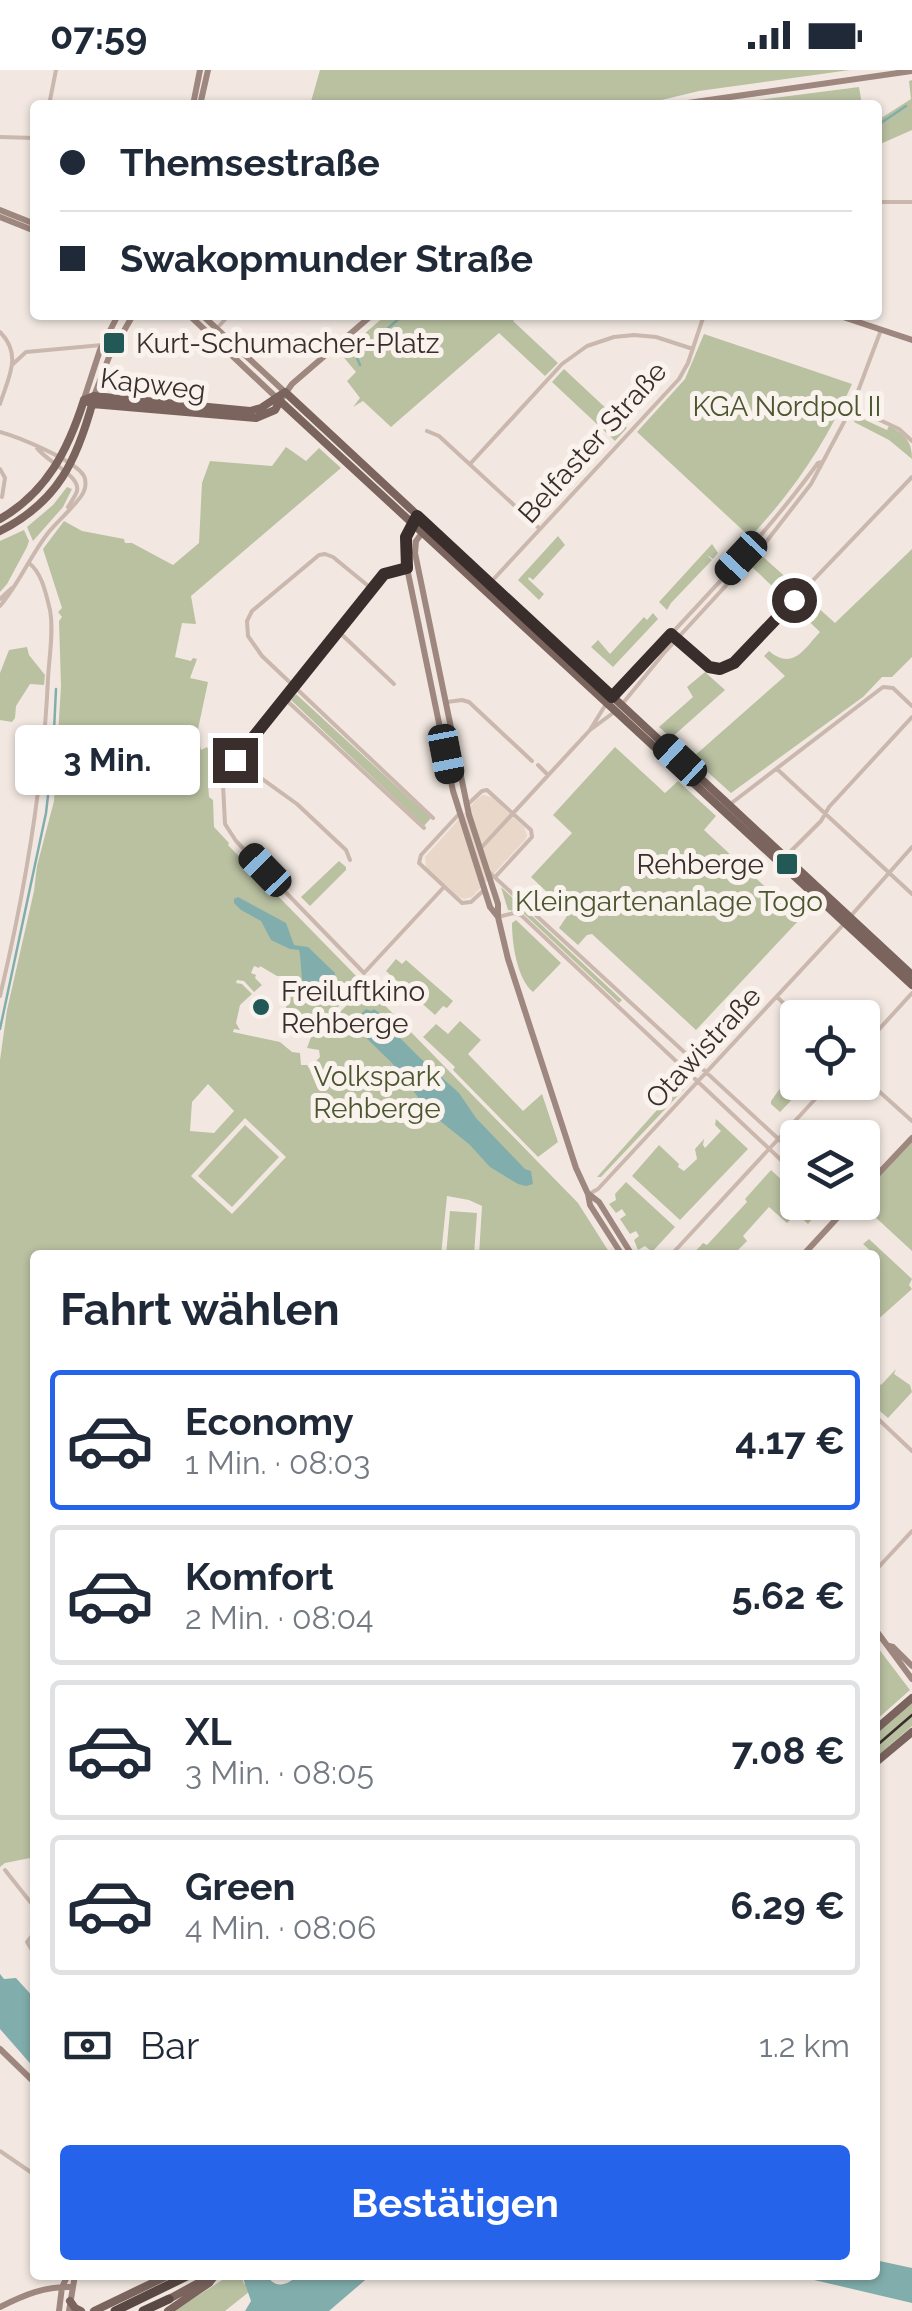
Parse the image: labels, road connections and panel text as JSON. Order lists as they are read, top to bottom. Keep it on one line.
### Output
{"streets":{"main road":["Kapweg"],"street":["Belfaster Straße","Otawistraße"]},"parks":["KGA Nordpol II","Kleingartenanlage Togo","Volkspark Rehberge"],"places":{"transit":["Kurt-Schumacher-Platz","Rehberge"],"other":["Freiluftkino Rehberge"]},"page":{"status":"07:59","banner":["Themsestraße","Swakopmunder Straße"],"bubble":"3 Min.","heading":"Fahrt wählen","list":[{"name":"Economy","note":"1 Min. · 08:03","value":"4.17 €"},{"name":"Komfort","note":"2 Min. · 08:04","value":"5.62 €"},{"name":"XL","note":"3 Min. · 08:05","value":"7.08 €"},{"name":"Green","note":"4 Min. · 08:06","value":"6.29 €"}],"pay":["Bar","1.2 km"],"buttons":"Bestätigen"}}
